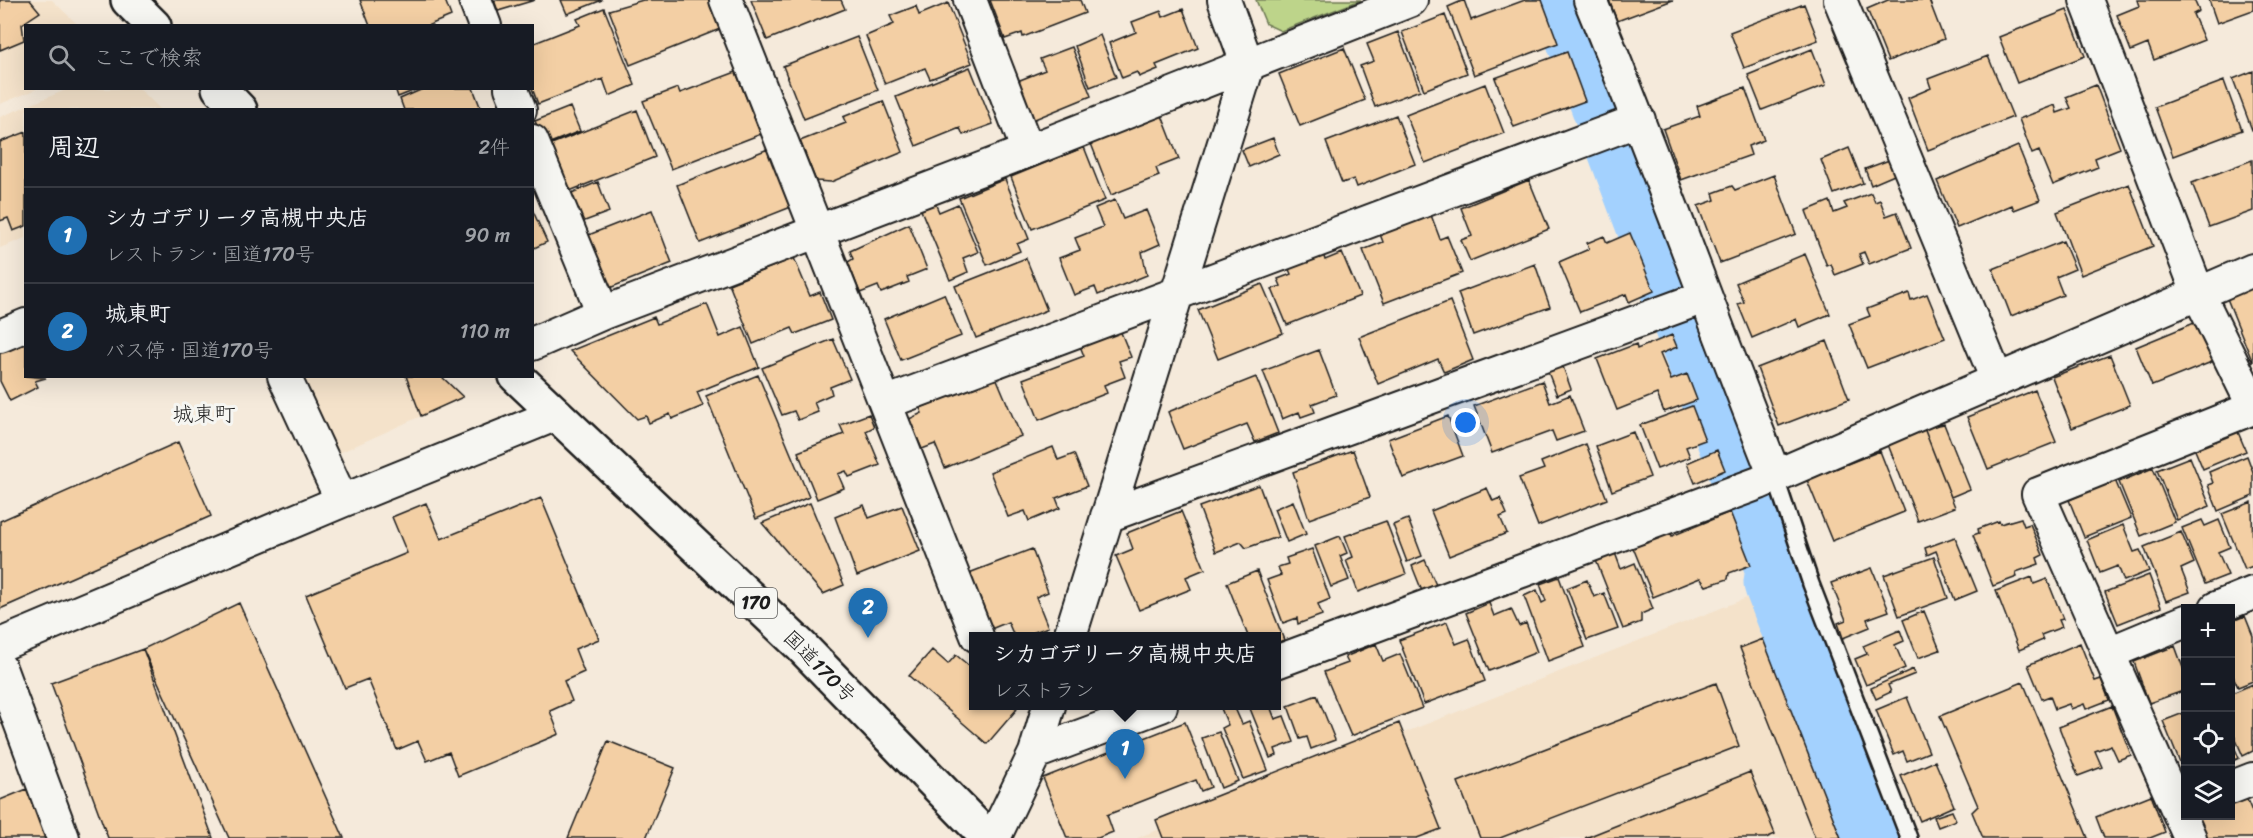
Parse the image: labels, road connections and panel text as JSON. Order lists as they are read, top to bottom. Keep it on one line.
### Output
{"streets":{"highway":["170","国道170号"]},"districts":["城東町"],"page":{"search":"ここで検索","heading":["周辺","2件"],"list":[{"mark":"1","name":"シカゴデリータ高槻中央店","note":"レストラン · 国道170号","value":"90 m"},{"mark":"2","name":"城東町","note":"バス停 · 国道170号","value":"110 m"}],"pins":["2","1"],"map_buttons":["+","−"],"popup":["シカゴデリータ高槻中央店","レストラン"]}}
